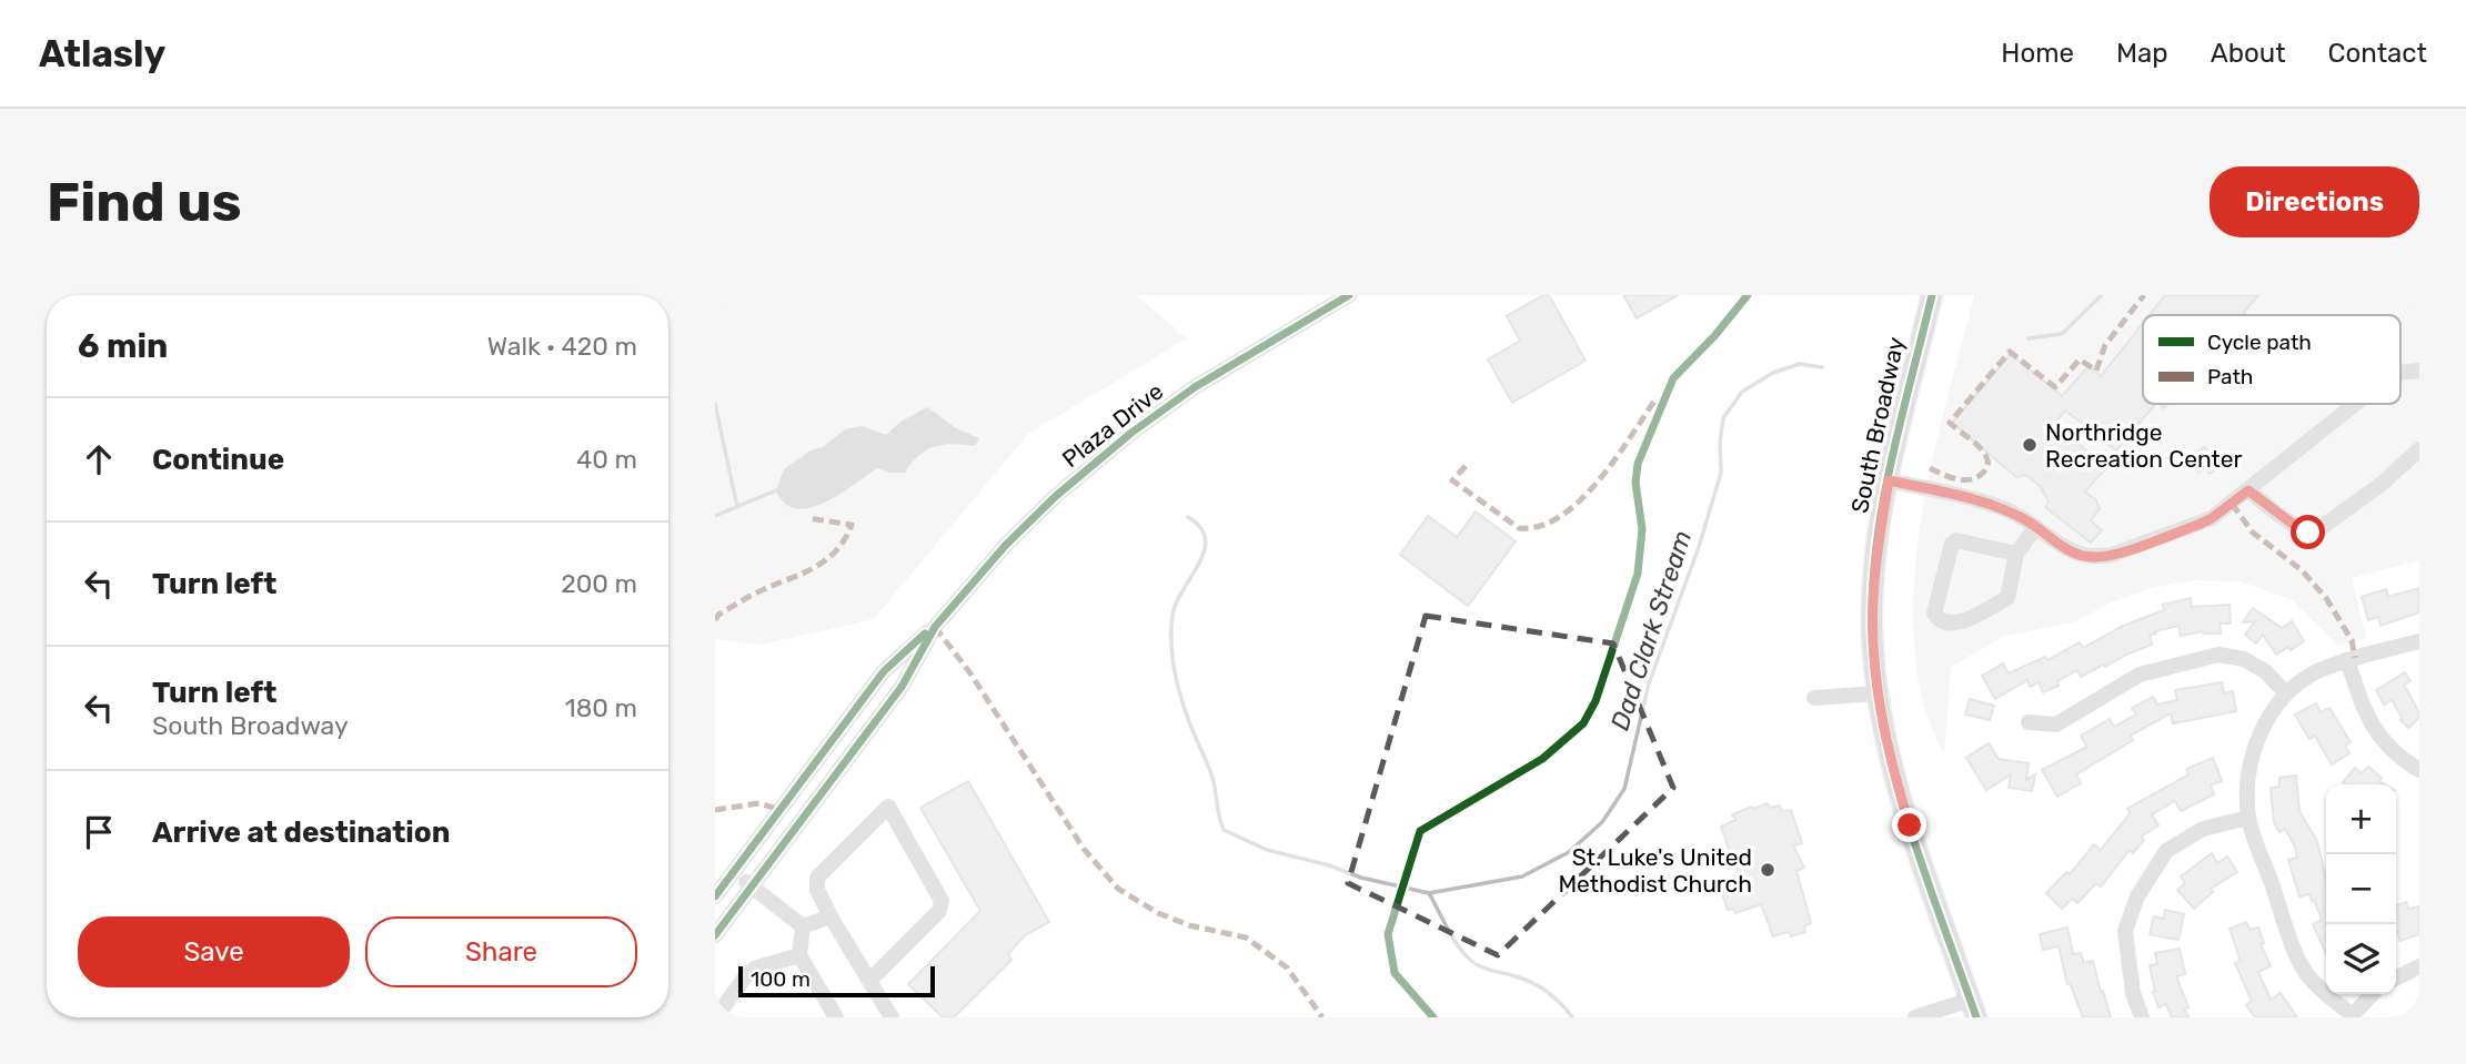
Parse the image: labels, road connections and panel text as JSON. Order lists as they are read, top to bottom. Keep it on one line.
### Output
{"streets":{"main road":["South Broadway"],"street":["Plaza Drive"]},"water":["Dad Clark Stream"],"places":["Northridge Recreation Center","St. Luke's United Methodist Church"],"legend":["Cycle path","Path"],"scale_bar":"100 m","page":{"header":"Atlasly","nav":["Home","Map","About","Contact"],"buttons":["Directions",["Save","Share"]],"title":"Find us","heading":["6 min","Walk · 420 m"],"list":[["Continue","40 m"],["Turn left","200 m"],["Turn left","South Broadway","180 m"],"Arrive at destination"],"map_buttons":["+","−"],"scale":"100 m"}}
